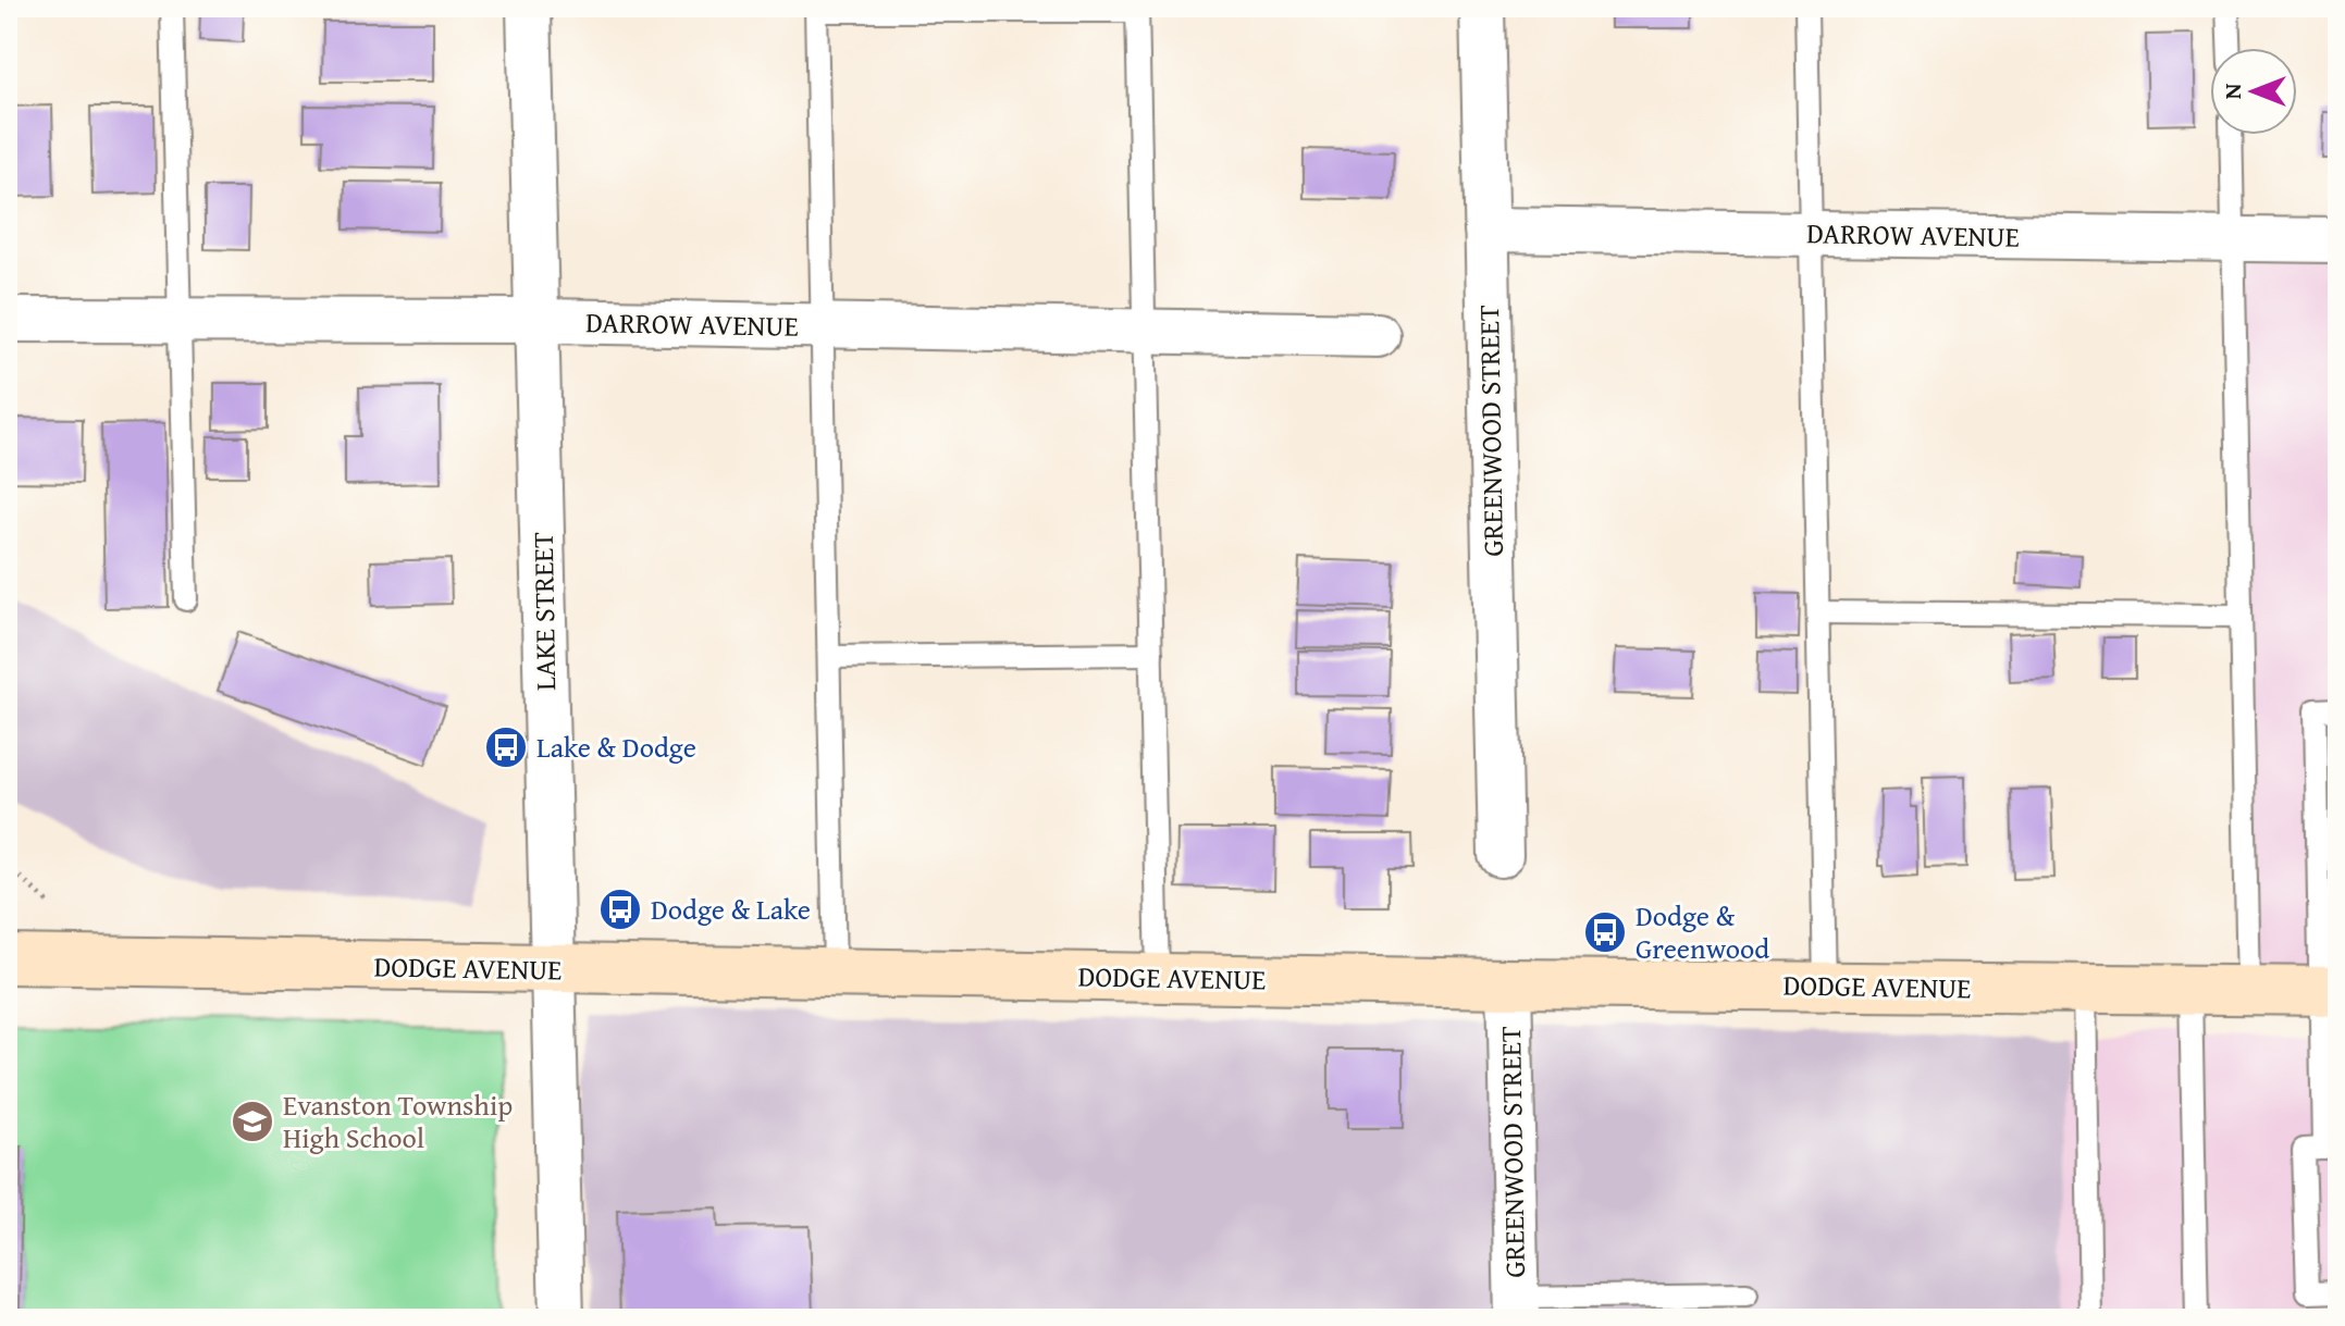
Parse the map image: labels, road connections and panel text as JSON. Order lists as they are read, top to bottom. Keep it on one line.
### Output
{"streets":{"main road":["DODGE AVENUE"],"street":["DARROW AVENUE","GREENWOOD STREET","LAKE STREET"]},"crossings":[["DARROW AVENUE","GREENWOOD STREET"],["DARROW AVENUE","LAKE STREET"],["GREENWOOD STREET","DODGE AVENUE"],["LAKE STREET","DODGE AVENUE"]],"places":{"bus stop":["Lake & Dodge","Dodge & Lake","Dodge & Greenwood"],"school or university":["Evanston Township High School"]},"north":"left"}
